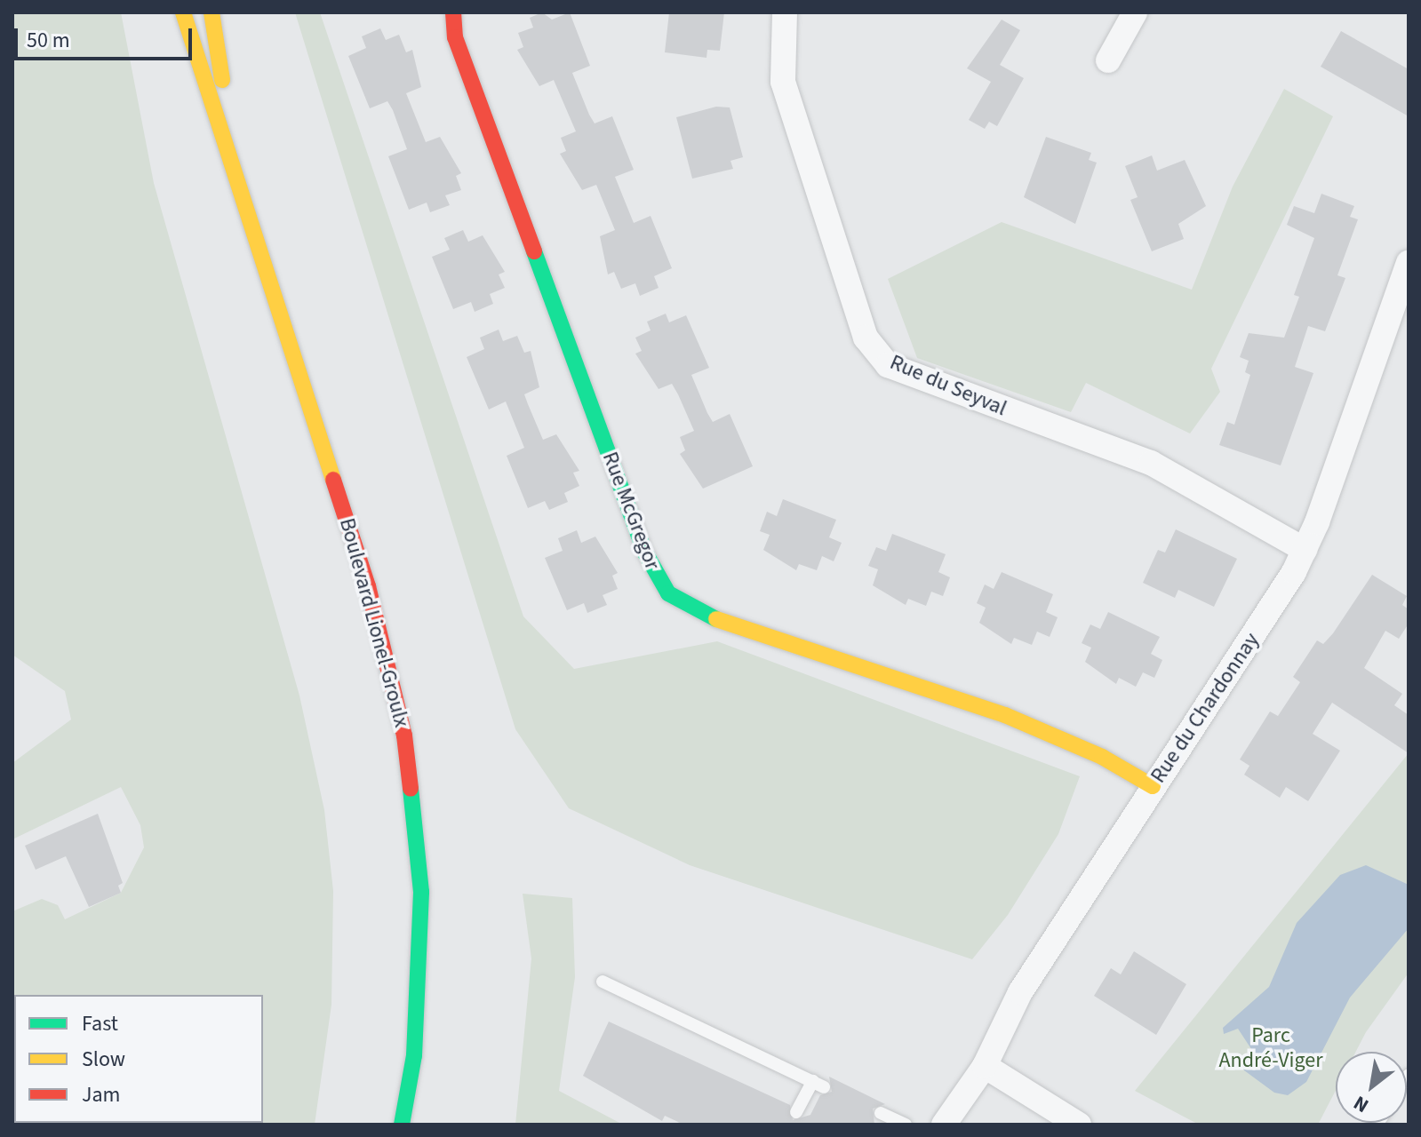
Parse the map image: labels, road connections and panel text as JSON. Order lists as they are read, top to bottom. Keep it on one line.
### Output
{"streets":{"main road":["Rue McGregor","Boulevard Lionel-Groulx"],"street":["Rue du Seyval","Rue du Chardonnay"]},"crossings":[["Rue du Seyval","Rue du Chardonnay"],["Rue McGregor","Rue du Chardonnay"]],"parks":["Parc André-Viger"],"legend":["Fast","Slow","Jam"],"scale_bar":"50 m","north":"bottom left"}
